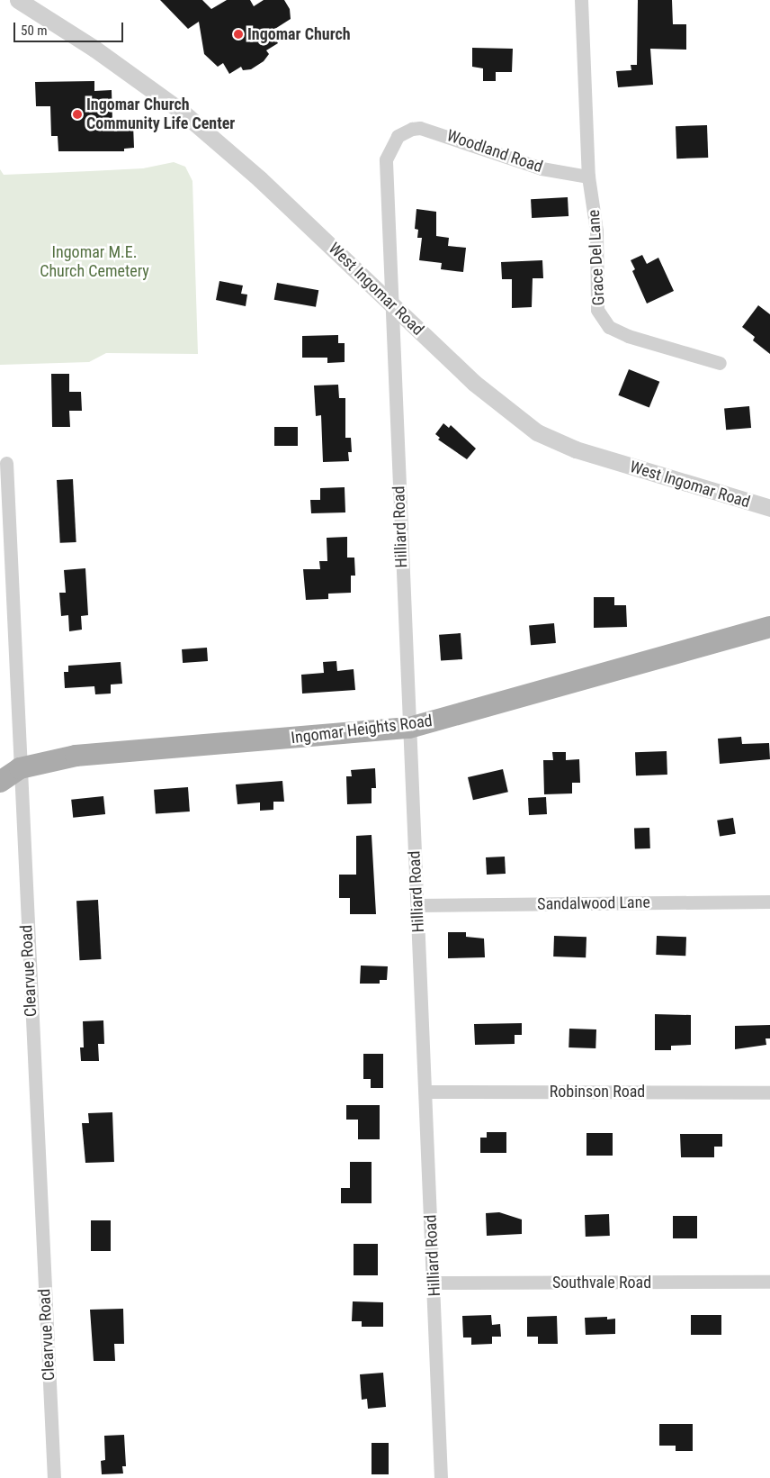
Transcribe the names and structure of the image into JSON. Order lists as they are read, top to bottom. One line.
{"streets":{"main road":["Ingomar Heights Road"],"street":["Woodland Road","Grace Del Lane","West Ingomar Road","Hilliard Road","Sandalwood Lane","Clearvue Road","Robinson Road","Southvale Road"]},"crossings":[["Woodland Road","Grace Del Lane"],["Woodland Road","West Ingomar Road"],["Woodland Road","Hilliard Road"],["West Ingomar Road","Hilliard Road"],["Hilliard Road","Ingomar Heights Road"],["Hilliard Road","Sandalwood Lane"],["Hilliard Road","Robinson Road"],["Hilliard Road","Southvale Road"],["Ingomar Heights Road","Clearvue Road"]],"parks":["Ingomar M.E. Church Cemetery"],"places":["Ingomar Church","Ingomar Church Community Life Center"],"scale_bar":"50 m"}
